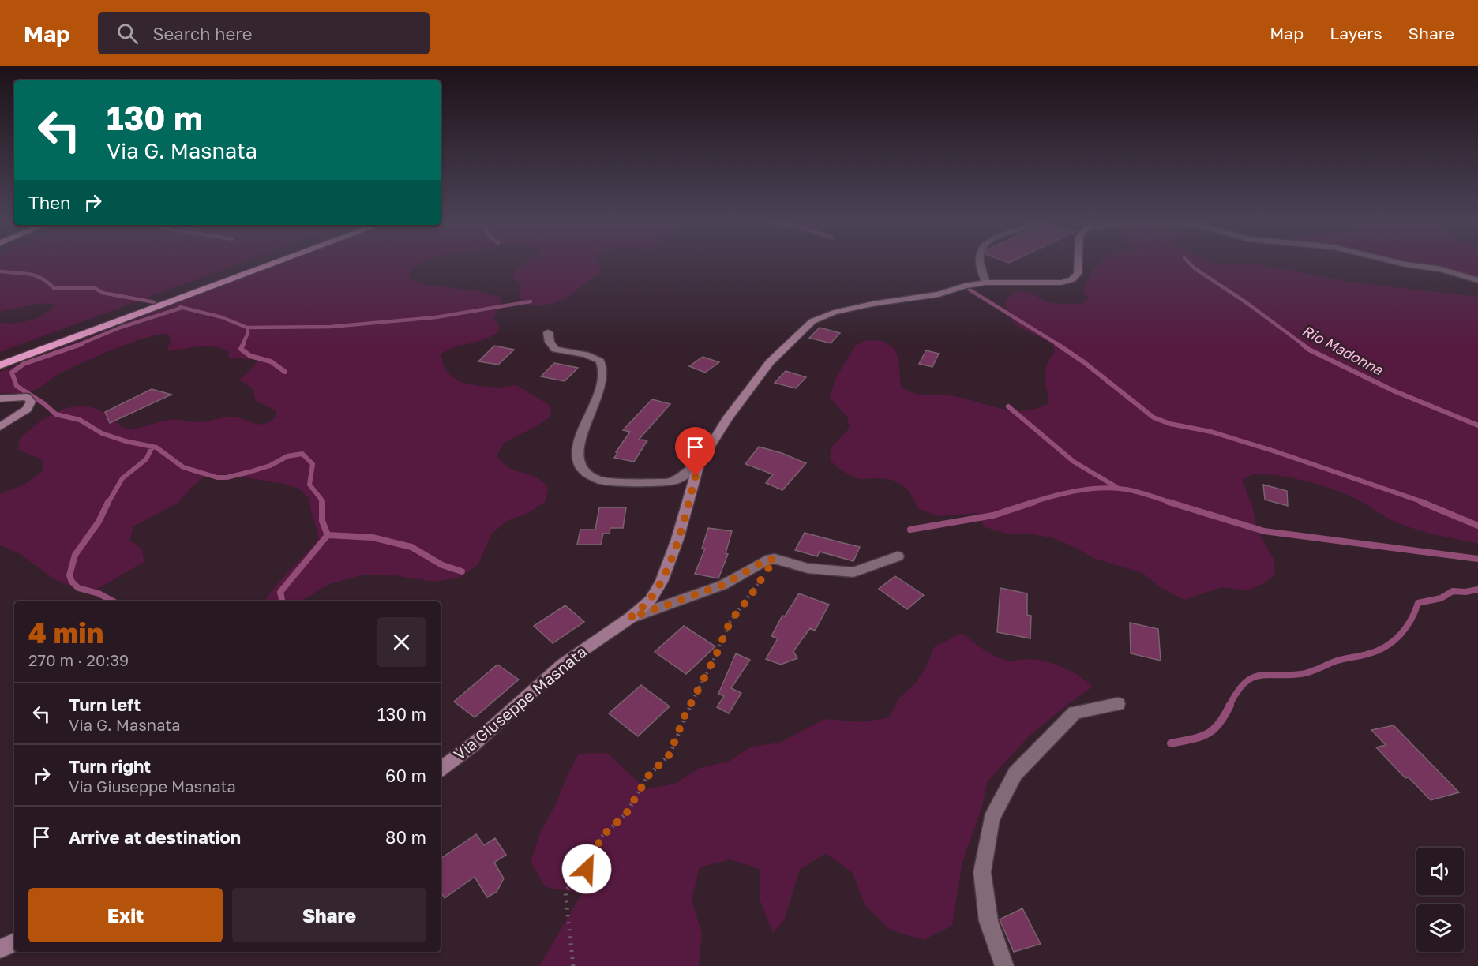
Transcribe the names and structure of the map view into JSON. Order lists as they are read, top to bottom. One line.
{"streets":{"street":["Via Giuseppe Masnata"]},"water":["Rio Madonna"],"page":{"header":"Map","search":"Search here","nav":["Map","Layers","Share"],"turn":["130 m","Via G. Masnata"],"then":"Then","heading":["4 min","270 m · 20:39"],"list":[{"name":"Turn left","note":"Via G. Masnata","value":"130 m"},{"name":"Turn right","note":"Via Giuseppe Masnata","value":"60 m"},{"name":"Arrive at destination","value":"80 m"}],"buttons":["Exit","Share"]}}
